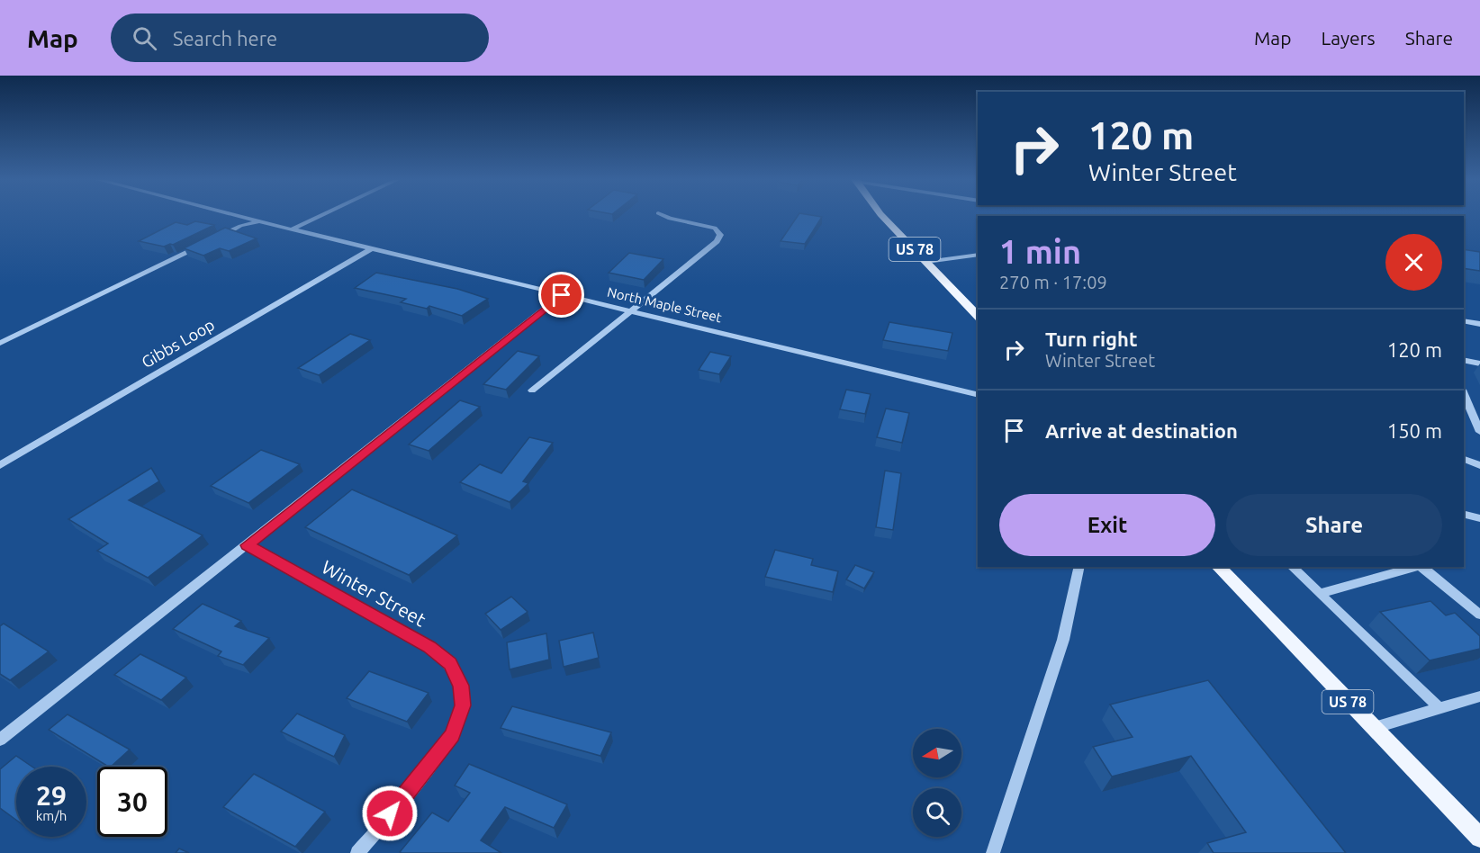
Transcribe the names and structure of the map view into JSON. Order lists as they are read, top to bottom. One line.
{"streets":{"main road":["US 78"],"street":["North Maple Street","Gibbs Loop","Winter Street"]},"crossings":[["North Maple Street","Gibbs Loop"]],"north":"left","page":{"header":"Map","search":"Search here","nav":["Map","Layers","Share"],"turn":["120 m","Winter Street"],"heading":["1 min","270 m · 17:09"],"list":[{"name":"Turn right","note":"Winter Street","value":"120 m"},{"name":"Arrive at destination","value":"150 m"}],"buttons":["Exit","Share"],"speed":"29 km/h","limit":"30"}}
